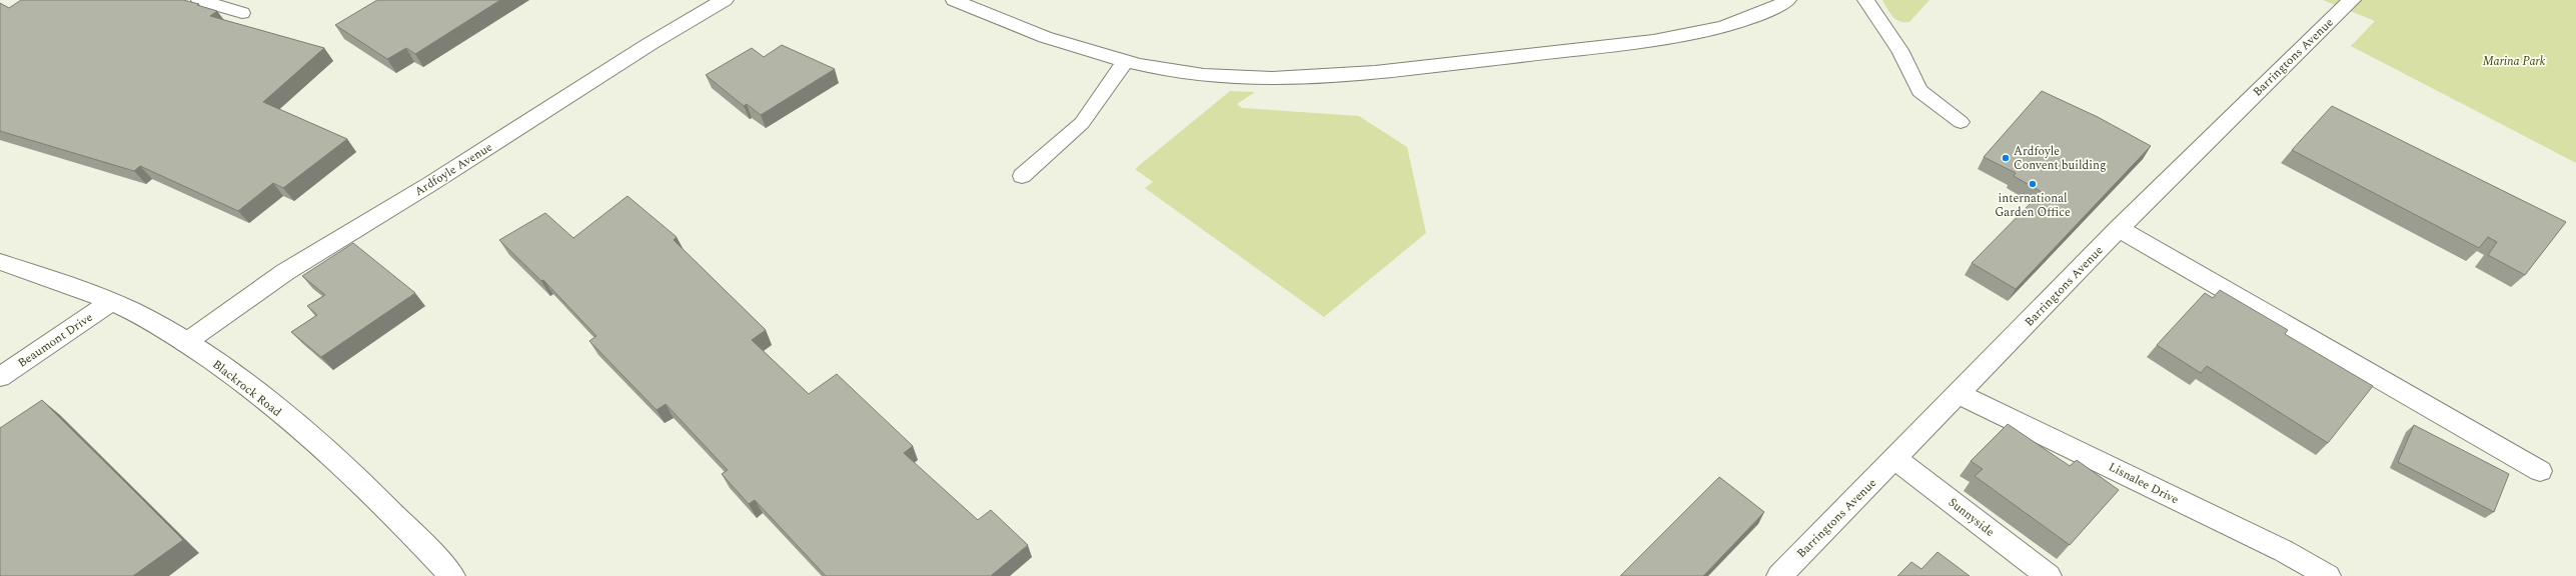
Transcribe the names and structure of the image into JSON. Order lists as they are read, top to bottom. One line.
{"streets":{"street":["Barringtons Avenue","Ardfoyle Avenue","Beaumont Drive","Blackrock Road","Lisnalee Drive","Sunnyside"]},"crossings":[["Barringtons Avenue","Lisnalee Drive"],["Barringtons Avenue","Sunnyside"],["Ardfoyle Avenue","Blackrock Road"],["Beaumont Drive","Blackrock Road"]],"parks":["Marina Park"],"places":["Ardfoyle Convent building","international Garden Office"]}
